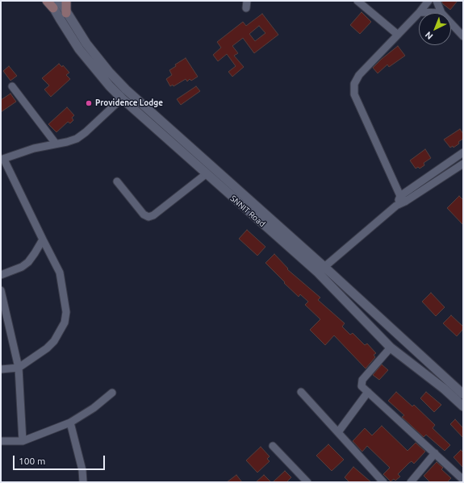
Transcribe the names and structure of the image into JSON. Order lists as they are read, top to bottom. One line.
{"streets":{"street":["SNNIT Road"]},"places":["Providence Lodge"],"scale_bar":"100 m","north":"bottom left"}
